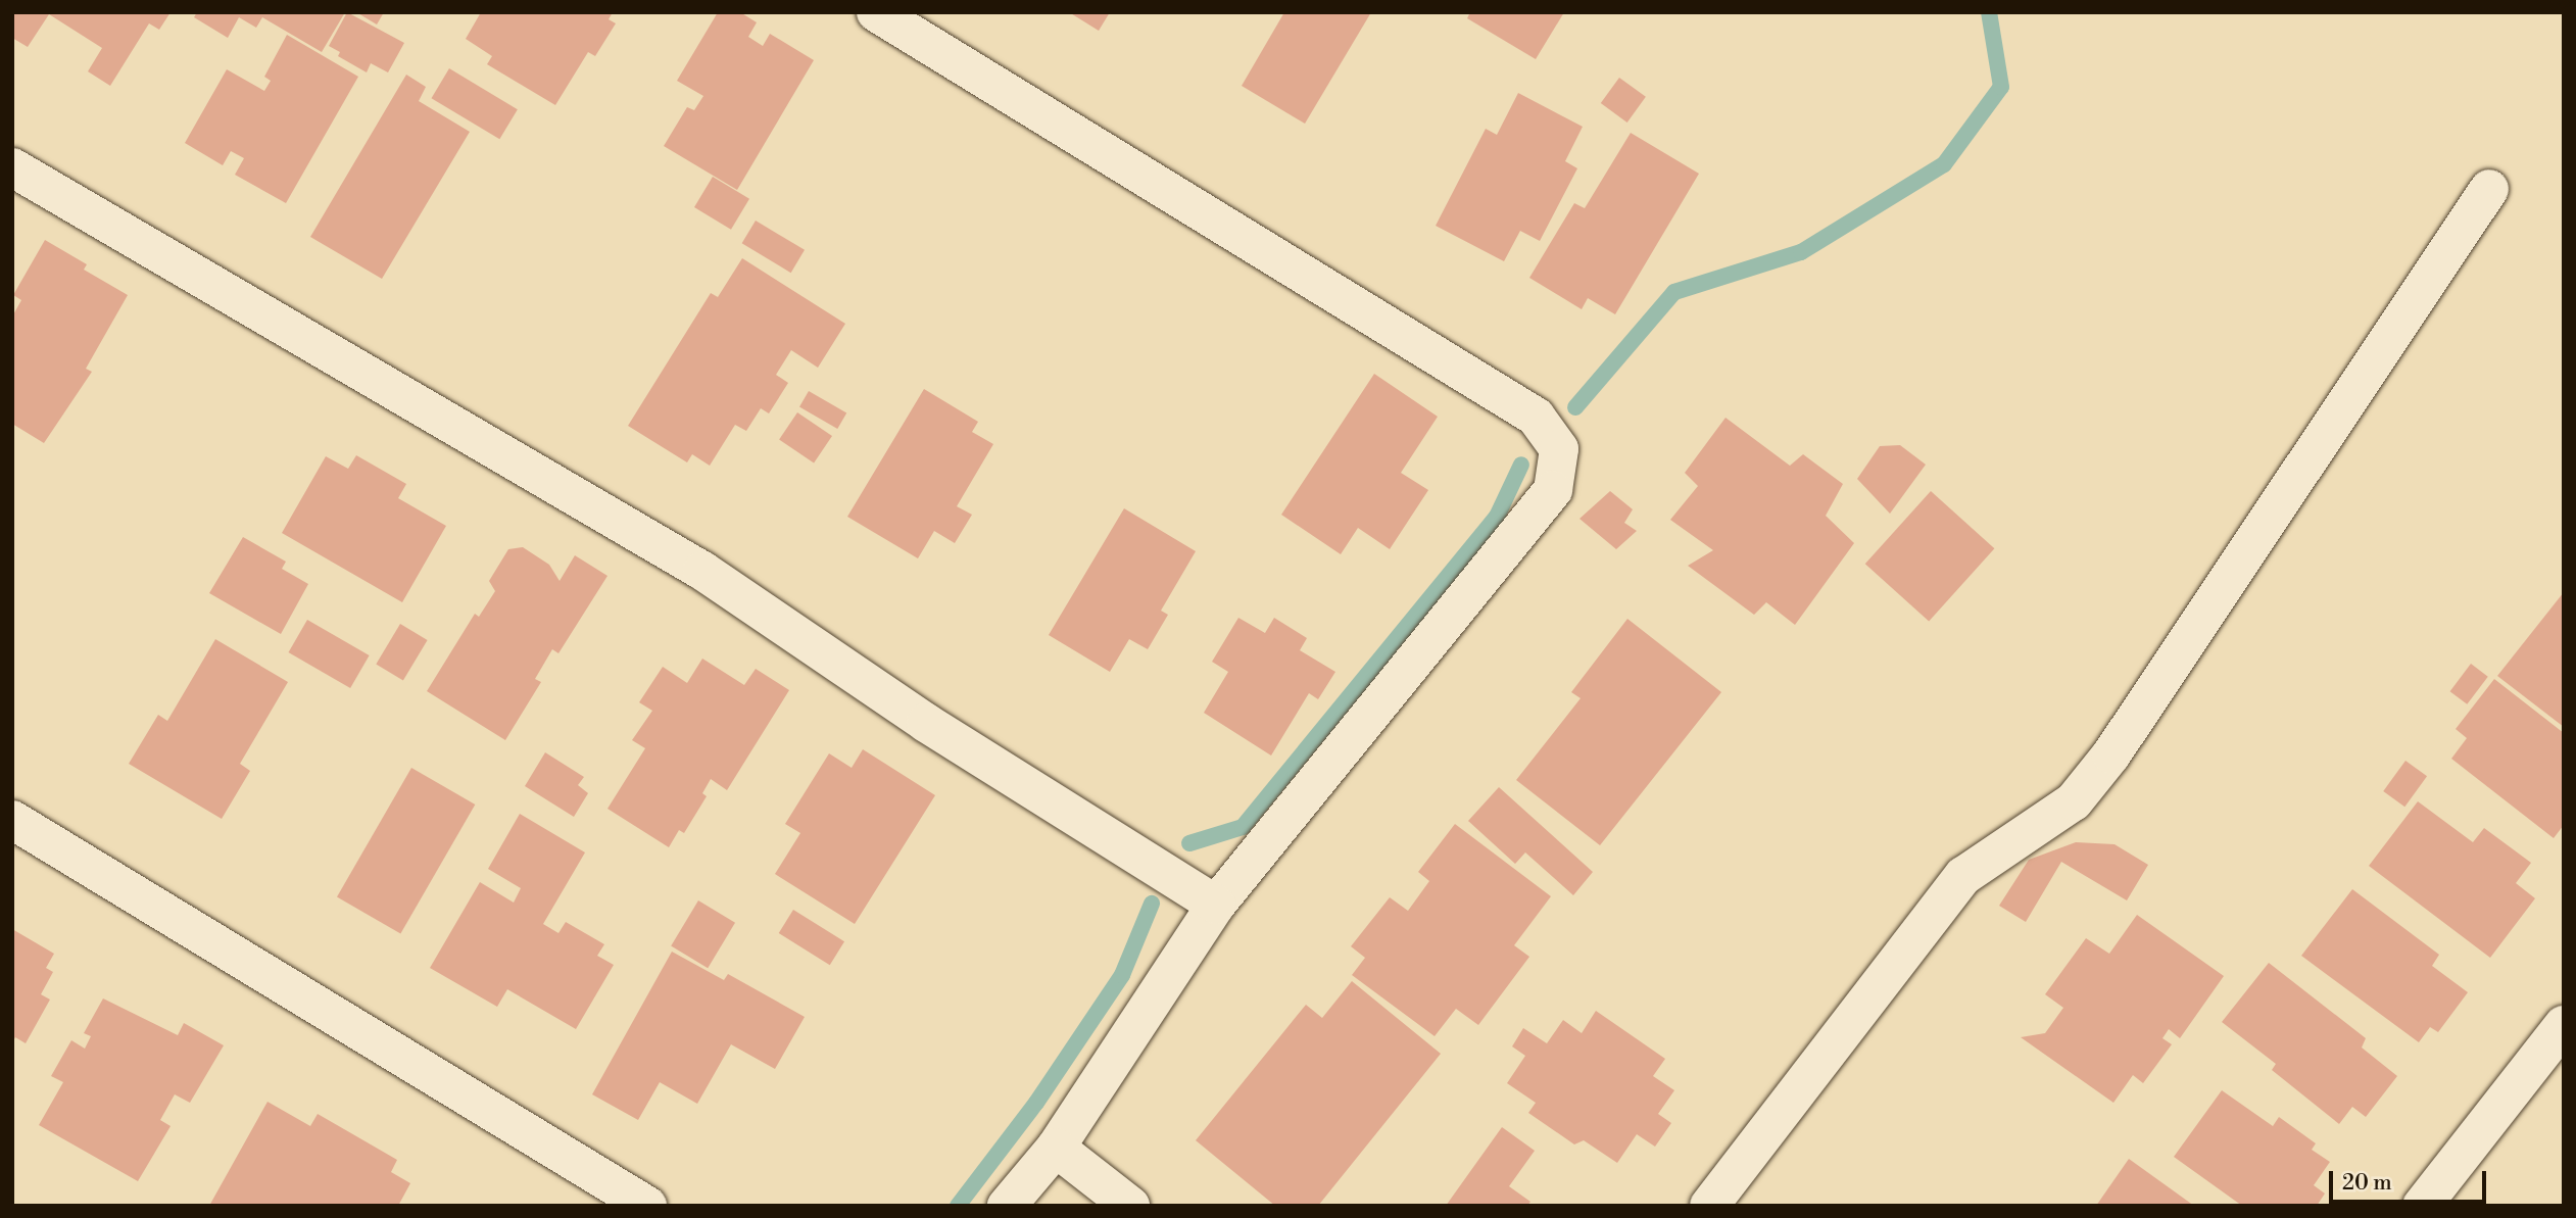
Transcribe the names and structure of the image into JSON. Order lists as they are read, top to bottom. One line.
{"scale_bar":"20 m"}
